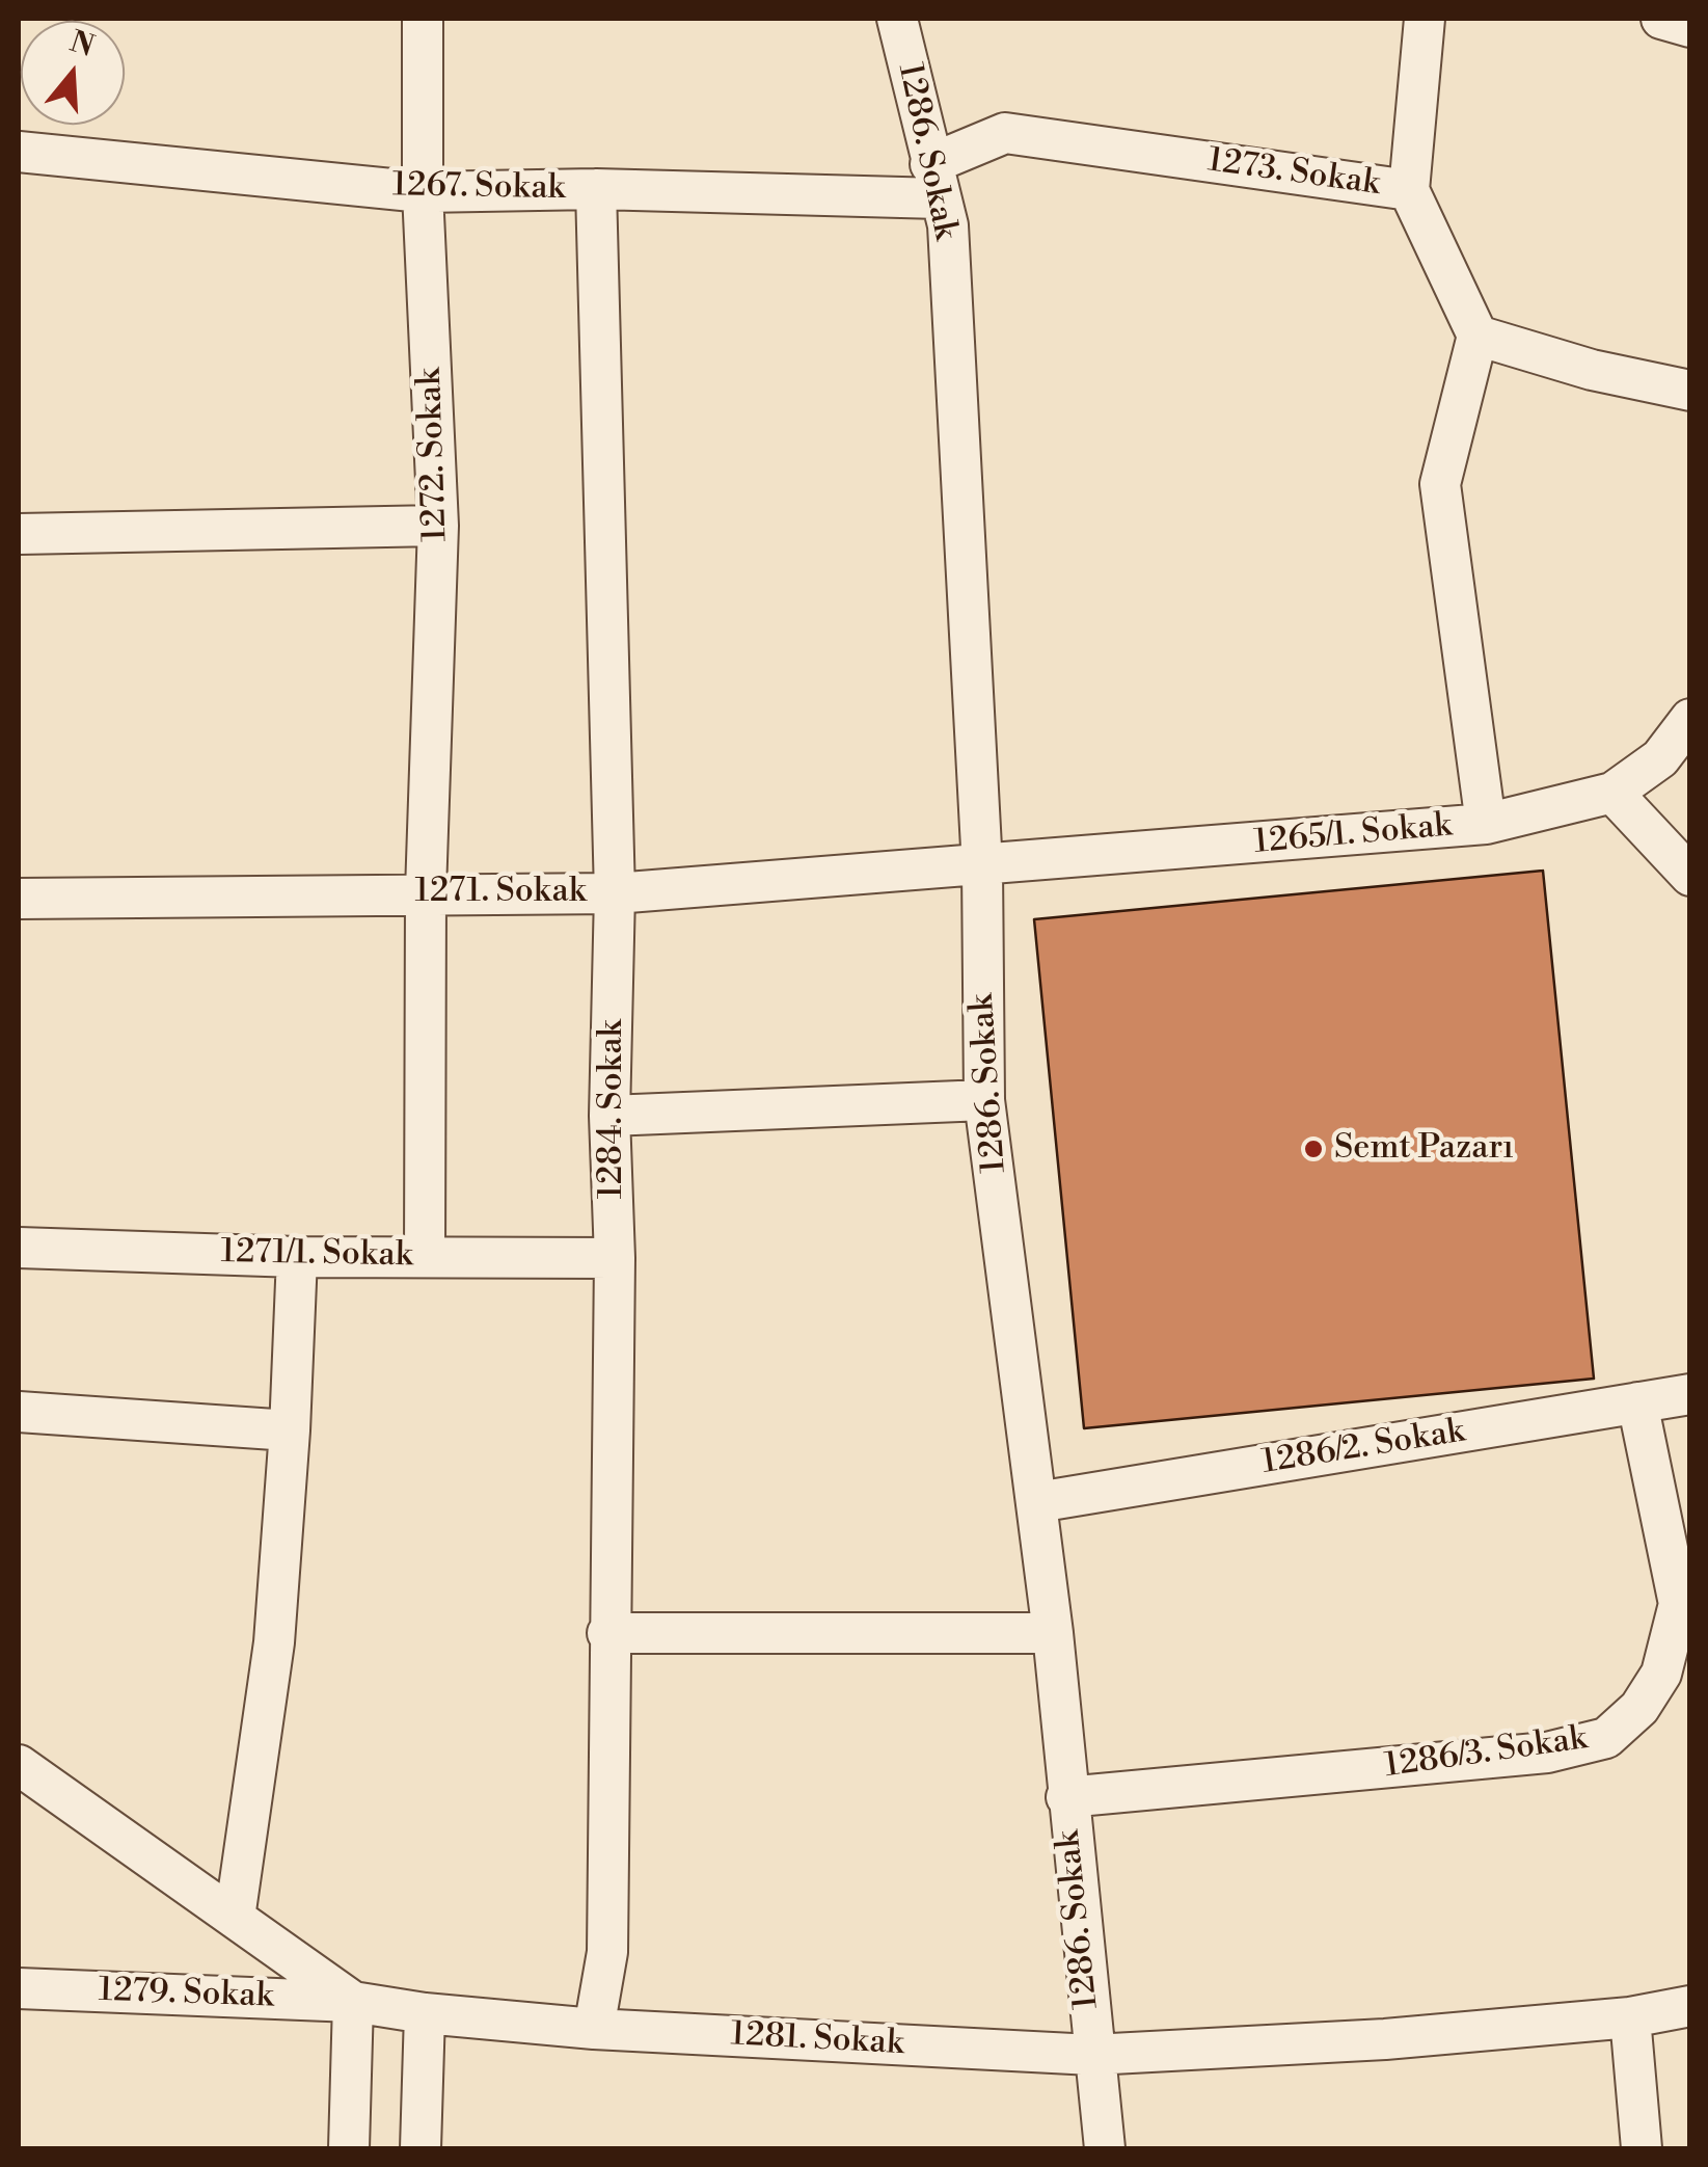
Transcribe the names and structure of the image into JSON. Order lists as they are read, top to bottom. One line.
{"streets":{"street":["1286. Sokak","1273. Sokak","1267. Sokak","1272. Sokak","1265/1. Sokak","1271. Sokak","1284. Sokak","1271/1. Sokak","1286/2. Sokak","1286/3. Sokak","1279. Sokak","1281. Sokak"]},"crossings":[["1286. Sokak","1273. Sokak"],["1286. Sokak","1267. Sokak"],["1286. Sokak","1265/1. Sokak"],["1286. Sokak","1271. Sokak"],["1286. Sokak","1286/2. Sokak"],["1286. Sokak","1286/3. Sokak"],["1286. Sokak","1281. Sokak"],["1273. Sokak","1267. Sokak"],["1267. Sokak","1272. Sokak"],["1267. Sokak","1284. Sokak"],["1272. Sokak","1271. Sokak"],["1272. Sokak","1271/1. Sokak"],["1265/1. Sokak","1271. Sokak"],["1271. Sokak","1284. Sokak"],["1284. Sokak","1271/1. Sokak"],["1284. Sokak","1281. Sokak"],["1286/2. Sokak","1286/3. Sokak"],["1279. Sokak","1281. Sokak"]],"places":["Semt Pazarı"],"north":"top"}
